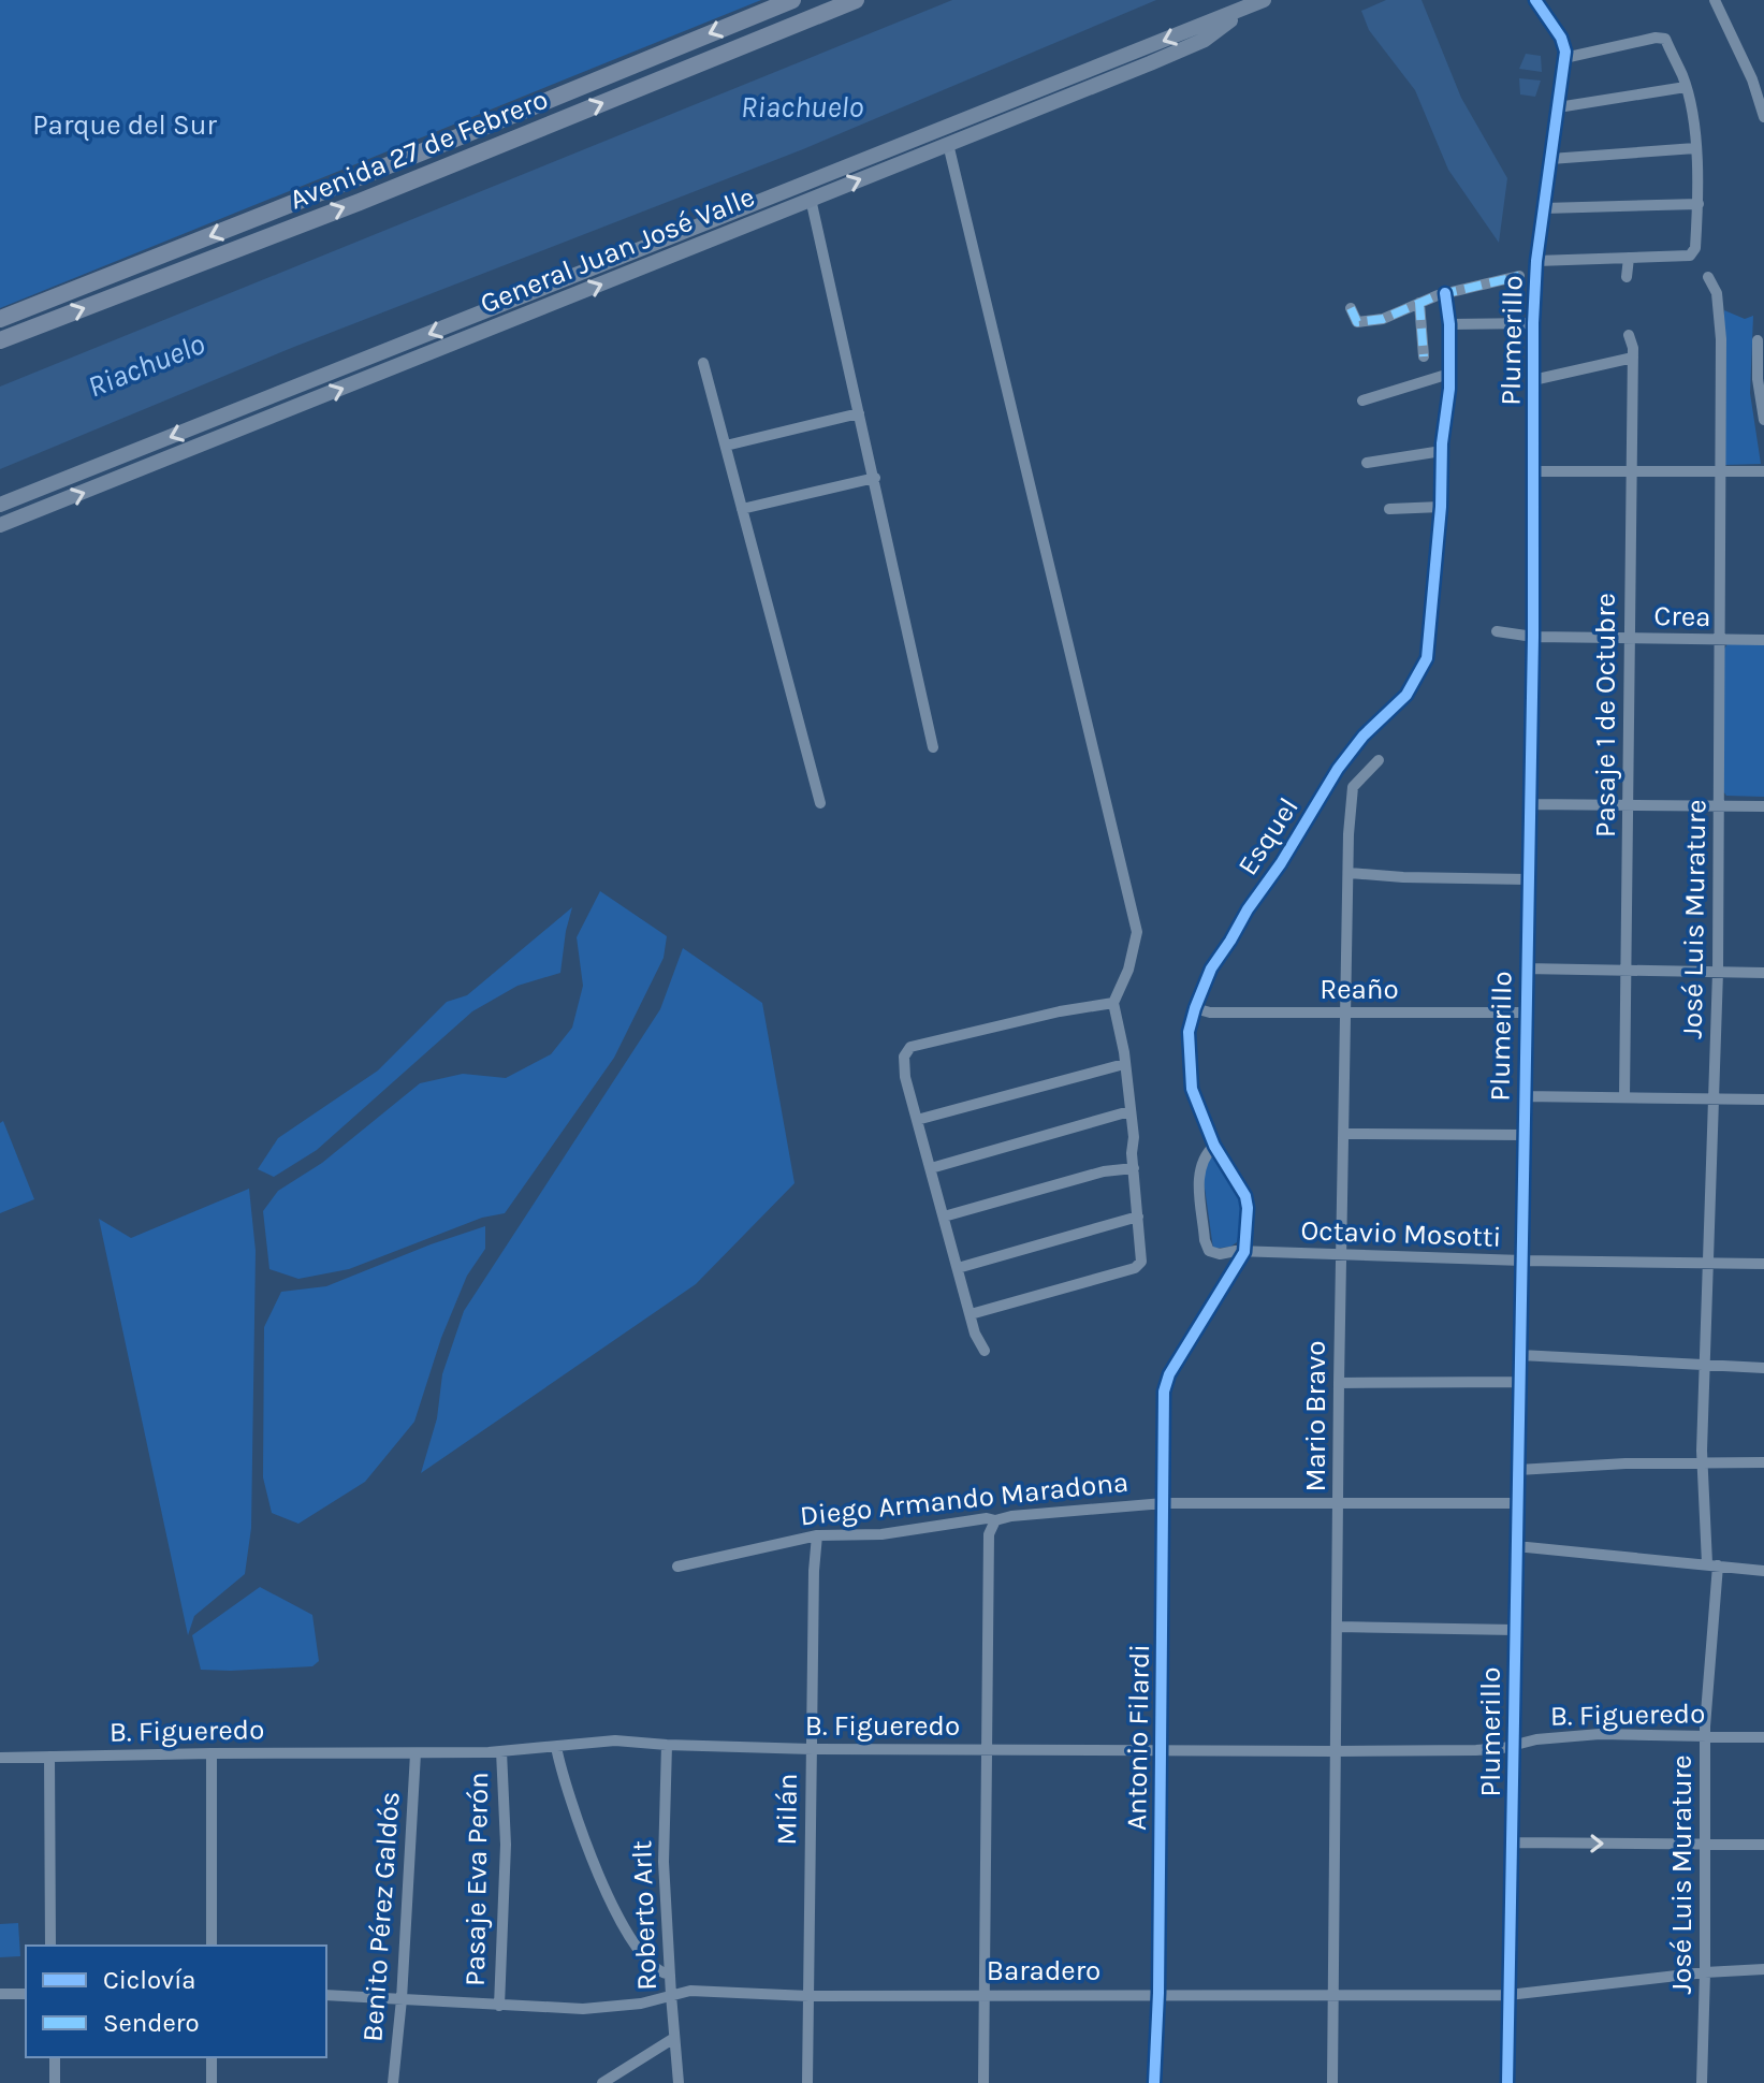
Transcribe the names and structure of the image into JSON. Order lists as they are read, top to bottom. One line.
{"streets":{"main road":["Avenida 27 de Febrero","General Juan José Valle"],"street":["Plumerillo","Crea","Pasaje 1 de Octubre","Esquel","José Luis Murature","Reaño","Octavio Mosotti","Mario Bravo","Diego Armando Maradona","B. Figueredo","Antonio Filardi","Milán","Pasaje Eva Perón","Roberto Arlt","Benito Pérez Galdós","Baradero"]},"crossings":[["Plumerillo","Crea"],["Plumerillo","Reaño"],["Plumerillo","Octavio Mosotti"],["Plumerillo","Diego Armando Maradona"],["Plumerillo","B. Figueredo"],["Plumerillo","Baradero"],["Crea","Pasaje 1 de Octubre"],["Crea","José Luis Murature"],["Esquel","Reaño"],["Esquel","Octavio Mosotti"],["Esquel","Antonio Filardi"],["José Luis Murature","Octavio Mosotti"],["José Luis Murature","B. Figueredo"],["José Luis Murature","Baradero"],["Reaño","Mario Bravo"],["Octavio Mosotti","Mario Bravo"],["Mario Bravo","Diego Armando Maradona"],["Mario Bravo","B. Figueredo"],["Mario Bravo","Baradero"],["Diego Armando Maradona","Antonio Filardi"],["Diego Armando Maradona","Milán"],["B. Figueredo","Antonio Filardi"],["B. Figueredo","Milán"],["B. Figueredo","Pasaje Eva Perón"],["B. Figueredo","Roberto Arlt"],["B. Figueredo","Benito Pérez Galdós"],["Antonio Filardi","Baradero"],["Milán","Baradero"],["Pasaje Eva Perón","Baradero"],["Roberto Arlt","Baradero"],["Benito Pérez Galdós","Baradero"]],"water":["Riachuelo"],"parks":["Parque del Sur"],"legend":["Ciclovía","Sendero"]}
